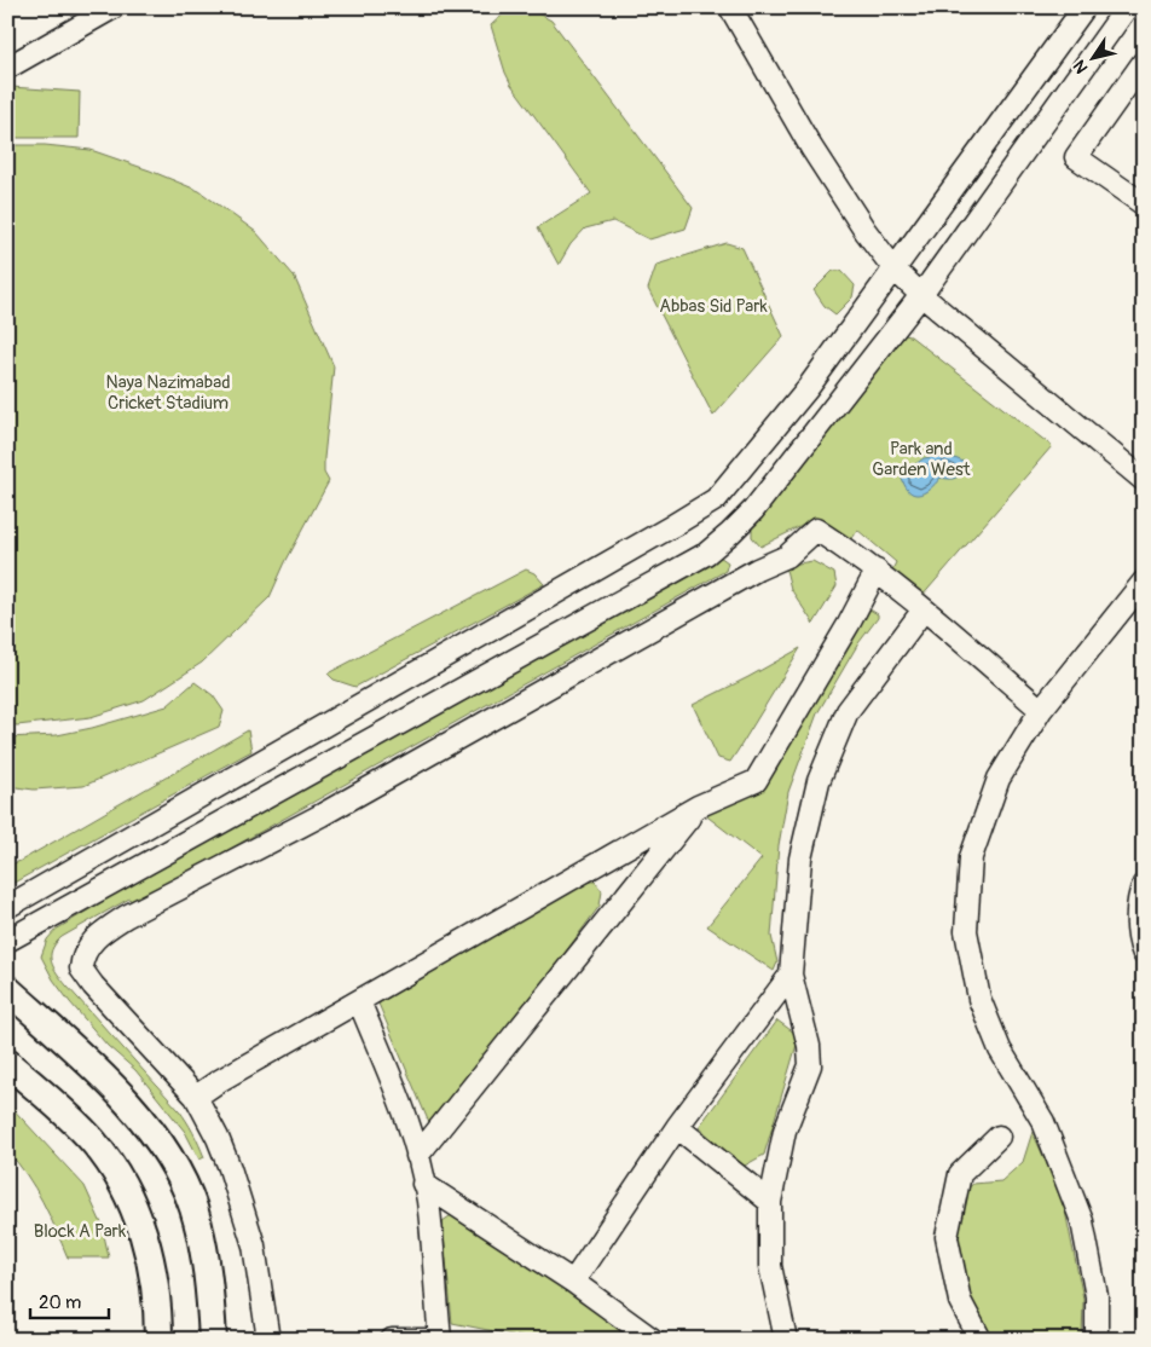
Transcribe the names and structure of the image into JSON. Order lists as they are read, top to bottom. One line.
{"parks":["Abbas Sid Park","Naya Nazimabad Cricket Stadium","Park and Garden West","Block A Park"],"scale_bar":"20 m","north":"bottom left"}
